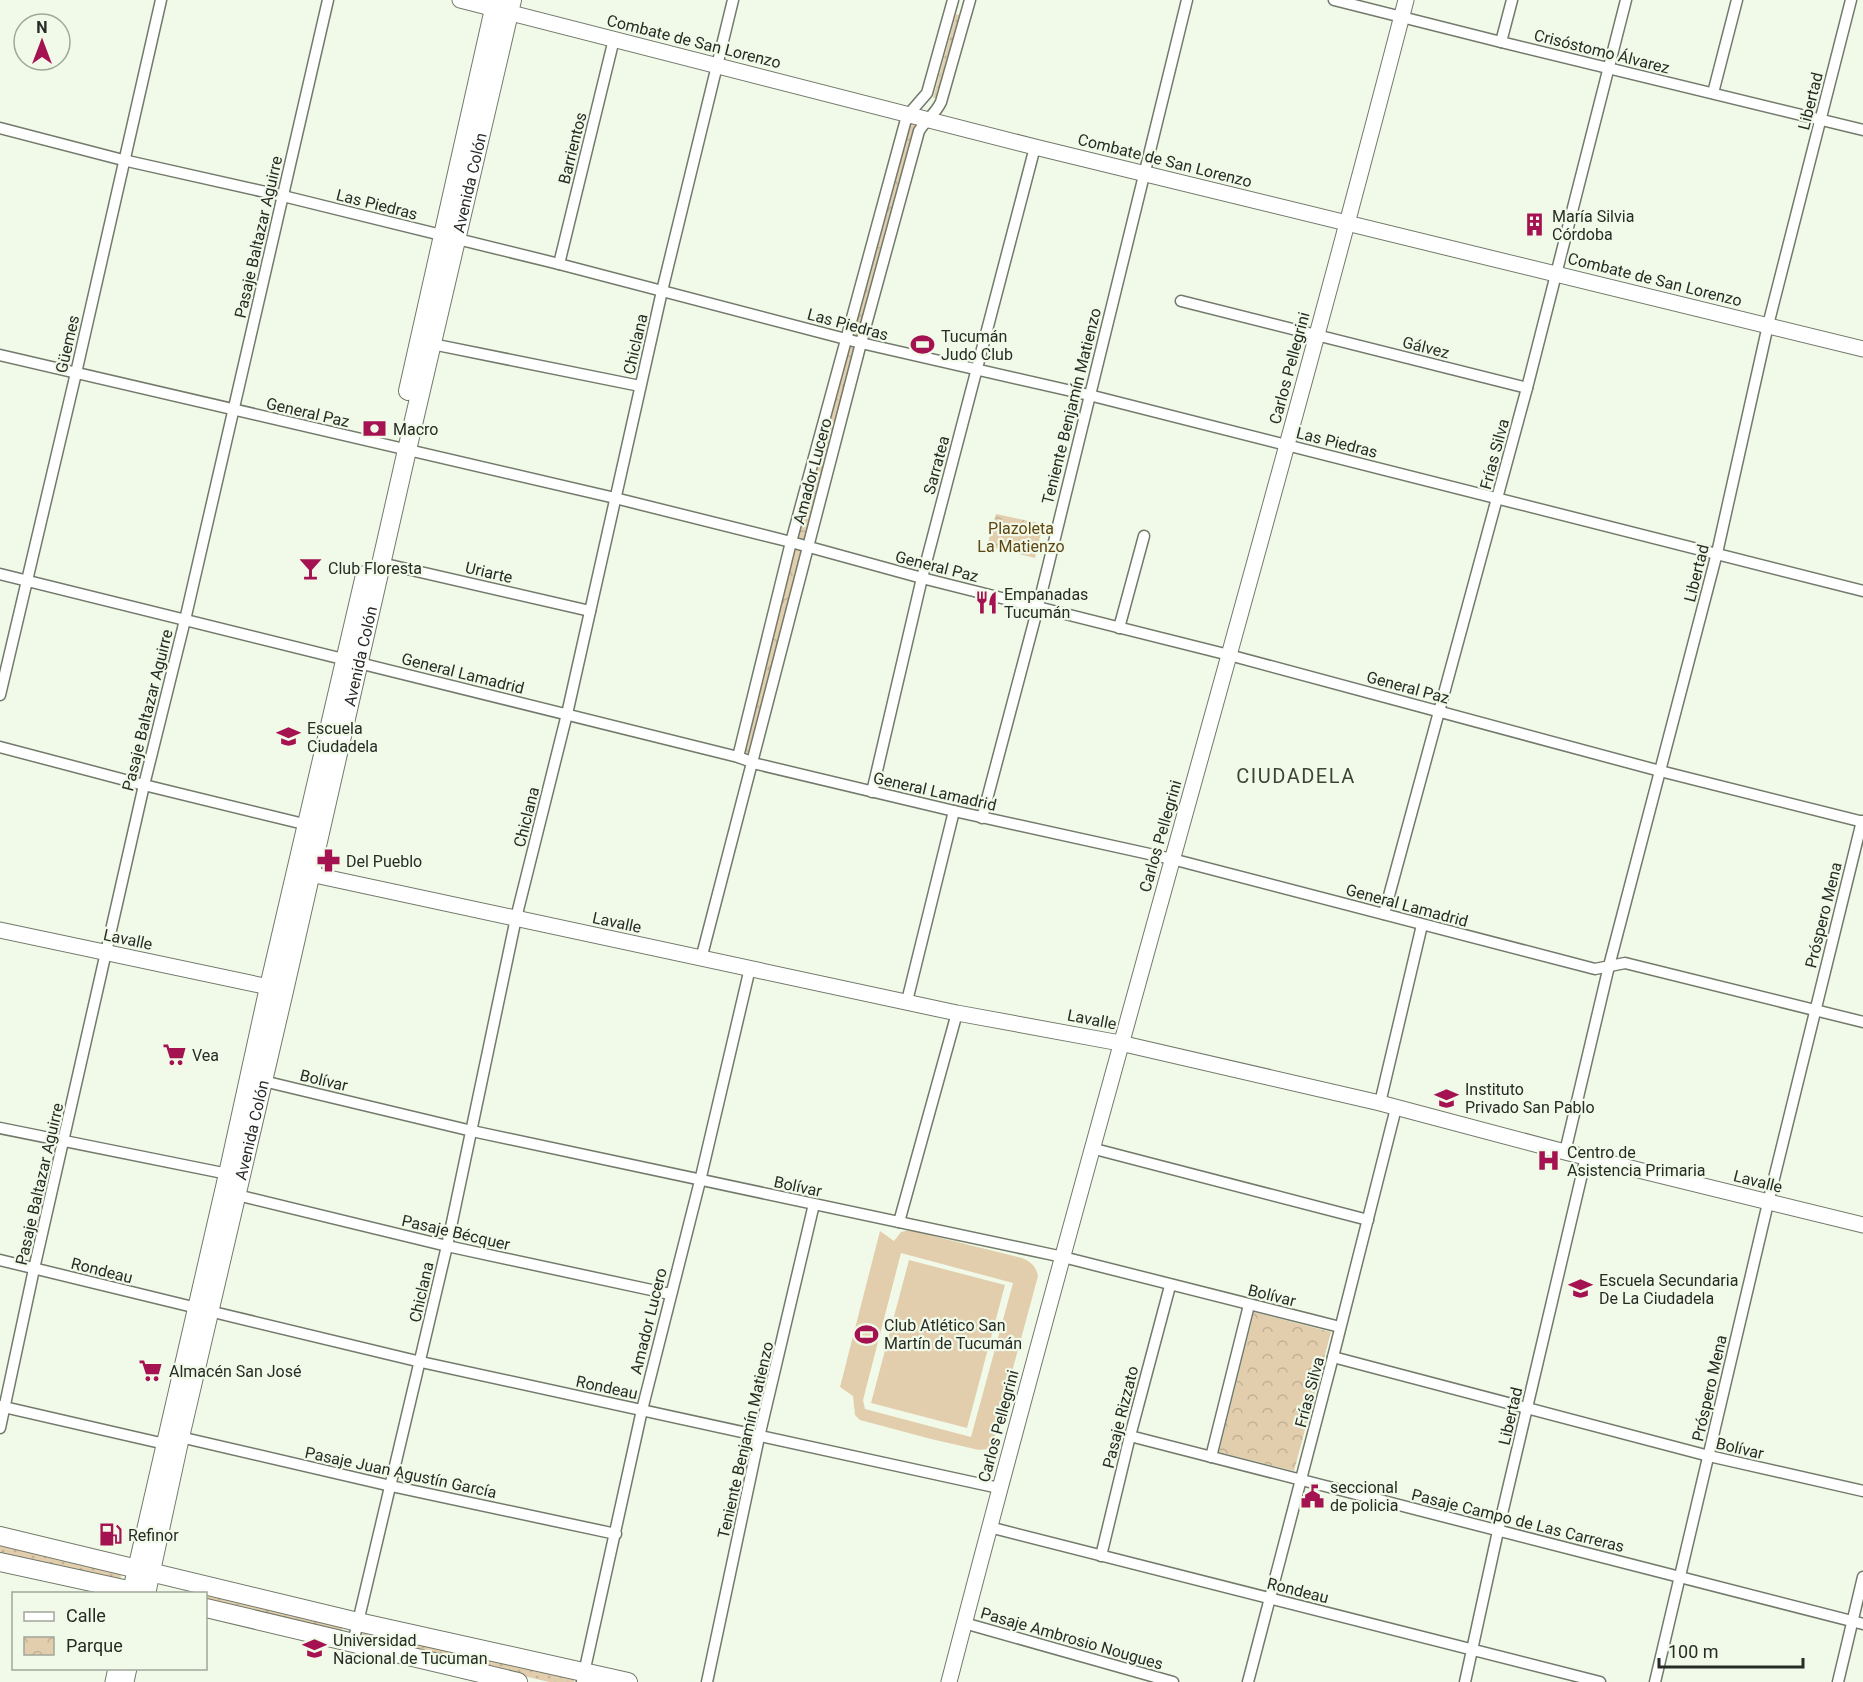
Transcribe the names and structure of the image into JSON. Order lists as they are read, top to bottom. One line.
{"streets":{"main road":["Avenida Colón"],"street":["Combate de San Lorenzo","Crisóstomo Álvarez","Libertad","Barrientos","Las Piedras","Pasaje Baltazar Aguirre","Güemes","Chiclana","Gálvez","Carlos Pellegrini","Teniente Benjamín Matienzo","General Paz","Frías Silva","Sarratea","Amador Lucero","Uriarte","General Lamadrid","Próspero Mena","Lavalle","Bolívar","Pasaje Bécquer","Rondeau","Pasaje Rizzato","Pasaje Juan Agustín García","Pasaje Campo de Las Carreras","Pasaje Ambrosio Nougues"]},"crossings":[["Combate de San Lorenzo","Libertad"],["Combate de San Lorenzo","Barrientos"],["Combate de San Lorenzo","Avenida Colón"],["Combate de San Lorenzo","Chiclana"],["Combate de San Lorenzo","Carlos Pellegrini"],["Combate de San Lorenzo","Teniente Benjamín Matienzo"],["Combate de San Lorenzo","Frías Silva"],["Combate de San Lorenzo","Sarratea"],["Combate de San Lorenzo","Amador Lucero"],["Crisóstomo Álvarez","Libertad"],["Crisóstomo Álvarez","Carlos Pellegrini"],["Crisóstomo Álvarez","Frías Silva"],["Libertad","Las Piedras"],["Libertad","General Paz"],["Libertad","General Lamadrid"],["Libertad","Lavalle"],["Libertad","Bolívar"],["Libertad","Rondeau"],["Libertad","Pasaje Campo de Las Carreras"],["Barrientos","Las Piedras"],["Avenida Colón","Las Piedras"],["Avenida Colón","General Paz"],["Avenida Colón","Uriarte"],["Avenida Colón","General Lamadrid"],["Avenida Colón","Lavalle"],["Avenida Colón","Bolívar"],["Avenida Colón","Pasaje Bécquer"],["Avenida Colón","Rondeau"],["Avenida Colón","Pasaje Juan Agustín García"],["Las Piedras","Pasaje Baltazar Aguirre"],["Las Piedras","Güemes"],["Las Piedras","Chiclana"],["Las Piedras","Carlos Pellegrini"],["Las Piedras","Teniente Benjamín Matienzo"],["Las Piedras","Frías Silva"],["Las Piedras","Sarratea"],["Las Piedras","Amador Lucero"],["Pasaje Baltazar Aguirre","General Paz"],["Pasaje Baltazar Aguirre","General Lamadrid"],["Pasaje Baltazar Aguirre","Lavalle"],["Pasaje Baltazar Aguirre","Rondeau"],["Pasaje Baltazar Aguirre","Pasaje Juan Agustín García"],["Güemes","General Paz"],["Güemes","General Lamadrid"],["Chiclana","General Paz"],["Chiclana","Uriarte"],["Chiclana","General Lamadrid"],["Chiclana","Lavalle"],["Chiclana","Bolívar"],["Chiclana","Pasaje Bécquer"],["Chiclana","Rondeau"],["Chiclana","Pasaje Juan Agustín García"],["Gálvez","Carlos Pellegrini"],["Gálvez","Frías Silva"],["Carlos Pellegrini","General Paz"],["Carlos Pellegrini","General Lamadrid"],["Carlos Pellegrini","Lavalle"],["Carlos Pellegrini","Bolívar"],["Carlos Pellegrini","Rondeau"],["Carlos Pellegrini","Pasaje Ambrosio Nougues"],["Teniente Benjamín Matienzo","General Paz"],["Teniente Benjamín Matienzo","General Lamadrid"],["Teniente Benjamín Matienzo","Bolívar"],["Teniente Benjamín Matienzo","Rondeau"],["General Paz","Frías Silva"],["General Paz","Sarratea"],["General Paz","Amador Lucero"],["General Paz","Próspero Mena"],["Frías Silva","General Lamadrid"],["Frías Silva","Lavalle"],["Frías Silva","Bolívar"],["Frías Silva","Rondeau"],["Frías Silva","Pasaje Campo de Las Carreras"],["Sarratea","General Lamadrid"],["Amador Lucero","General Lamadrid"],["Amador Lucero","Lavalle"],["Amador Lucero","Bolívar"],["Amador Lucero","Pasaje Bécquer"],["Amador Lucero","Rondeau"],["Amador Lucero","Pasaje Juan Agustín García"],["General Lamadrid","Próspero Mena"],["Próspero Mena","Lavalle"],["Próspero Mena","Bolívar"],["Próspero Mena","Pasaje Campo de Las Carreras"],["Bolívar","Pasaje Rizzato"],["Rondeau","Pasaje Rizzato"],["Pasaje Rizzato","Pasaje Campo de Las Carreras"]],"districts":["CIUDADELA"],"parks":["Plazoleta La Matienzo"],"places":{"building":["María Silvia Córdoba"],"sports":["Tucumán Judo Club","Club Atlético San Martín de Tucumán"],"bank":["Macro"],"bar":["Club Floresta"],"restaurant":["Empanadas Tucumán"],"school or university":["Escuela Ciudadela","Instituto Privado San Pablo","Escuela Secundaria De La Ciudadela","Universidad Nacional de Tucuman"],"pharmacy":["Del Pueblo"],"supermarket":["Vea","Almacén San José"],"hospital":["Centro de Asistencia Primaria"],"public building":["seccional de policia"],"fuel station":["Refinor"]},"legend":["Calle","Parque"],"scale_bar":"100 m","north":"top"}
